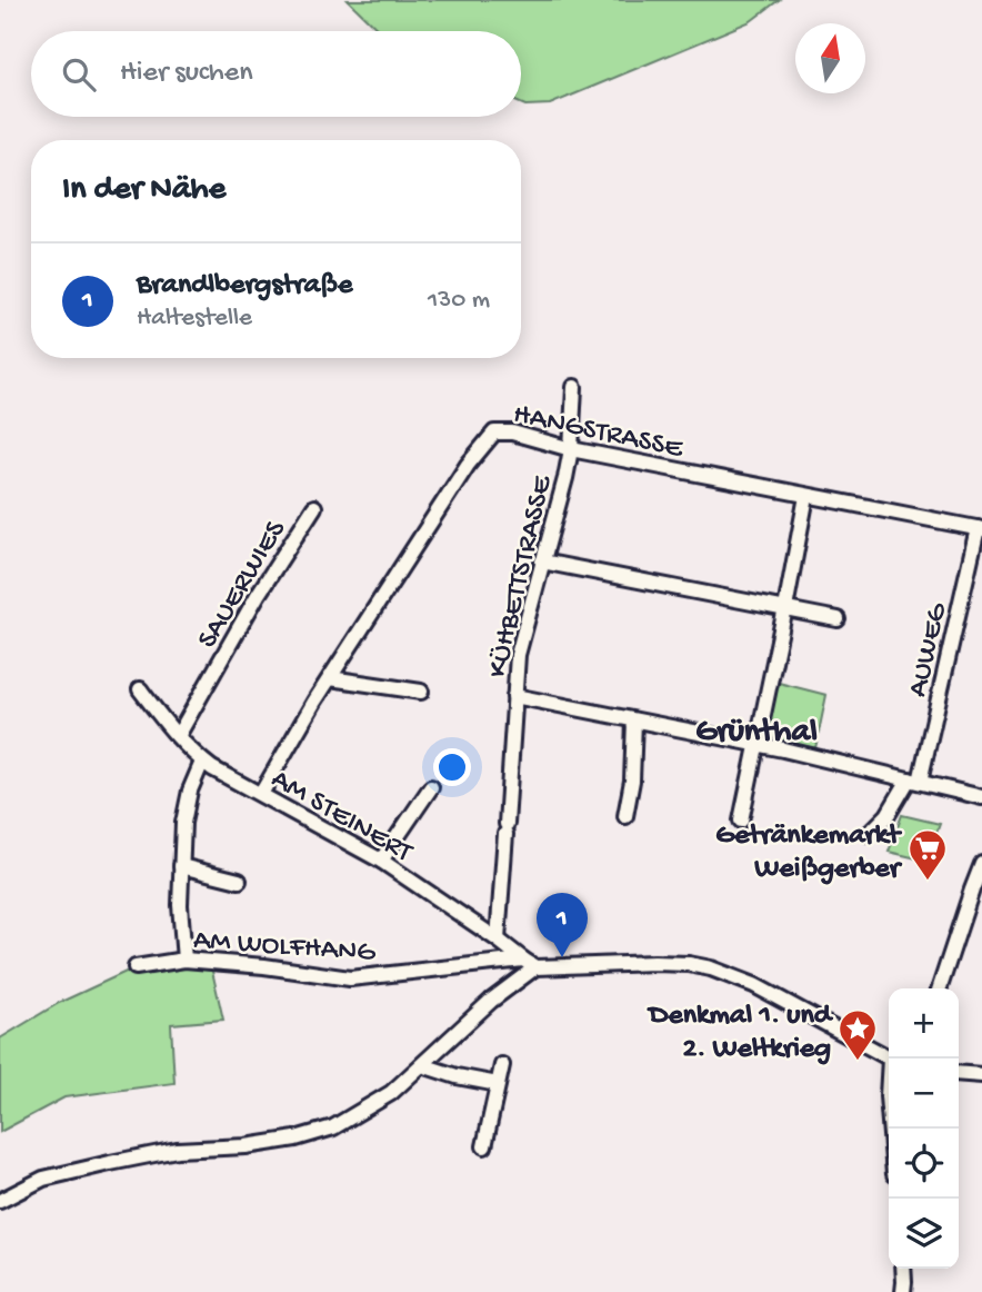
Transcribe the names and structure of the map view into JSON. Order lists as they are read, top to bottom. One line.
{"streets":{"street":["HANGSTRASSE","KÜHBETTSTRASSE","SAUERWIES","AUWEG","AM STEINERT","AM WOLFHANG"]},"crossings":[["HANGSTRASSE","KÜHBETTSTRASSE"],["HANGSTRASSE","AUWEG"],["HANGSTRASSE","AM STEINERT"],["KÜHBETTSTRASSE","AM STEINERT"],["SAUERWIES","AM STEINERT"],["AM STEINERT","AM WOLFHANG"]],"districts":["Grünthal"],"places":{"supermarket":["Getränkemarkt Weißgerber"],"place":["Denkmal 1. und 2. Weltkrieg"]},"north":"top","page":{"search":"Hier suchen","heading":"In der Nähe","list":[{"mark":"1","name":"Brandlbergstraße","note":"Haltestelle","value":"130 m"}],"pins":"1","map_buttons":["+","−"]}}
